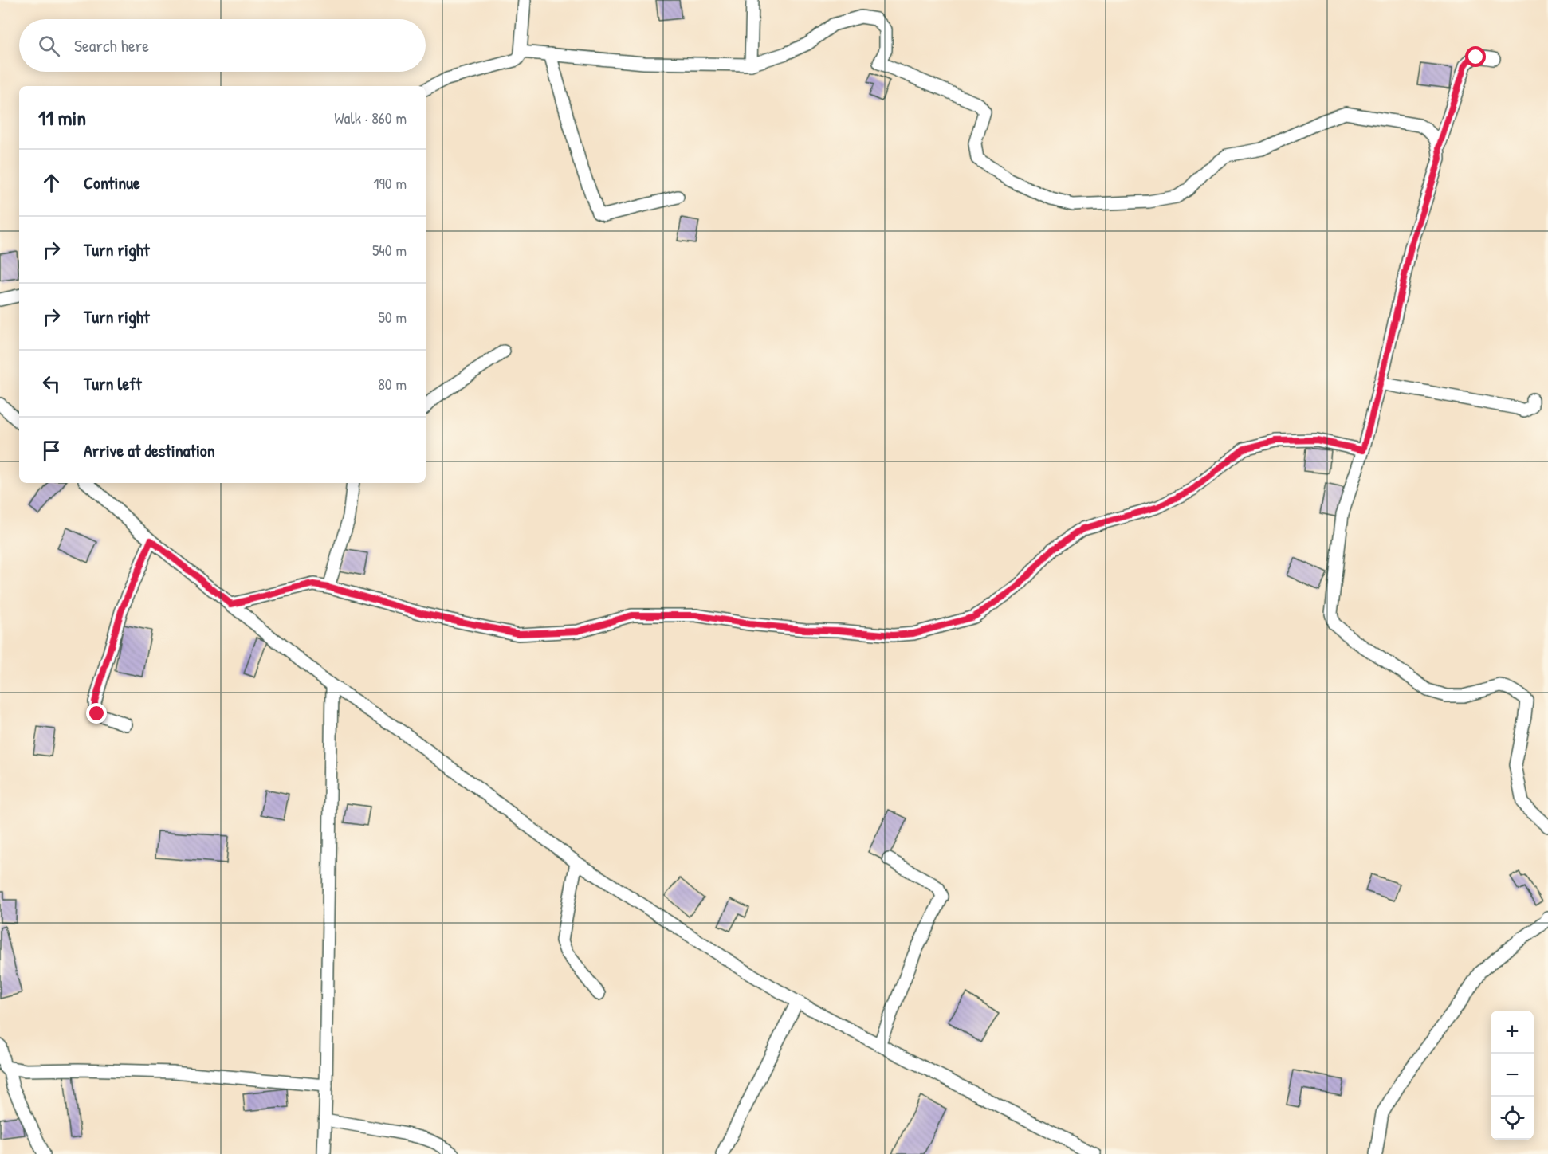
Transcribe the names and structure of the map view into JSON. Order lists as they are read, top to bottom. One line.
{"page":{"search":"Search here","heading":["11 min","Walk · 860 m"],"list":[["Continue","190 m"],["Turn right","540 m"],["Turn right","50 m"],["Turn left","80 m"],"Arrive at destination"],"map_buttons":["+","−"]}}
